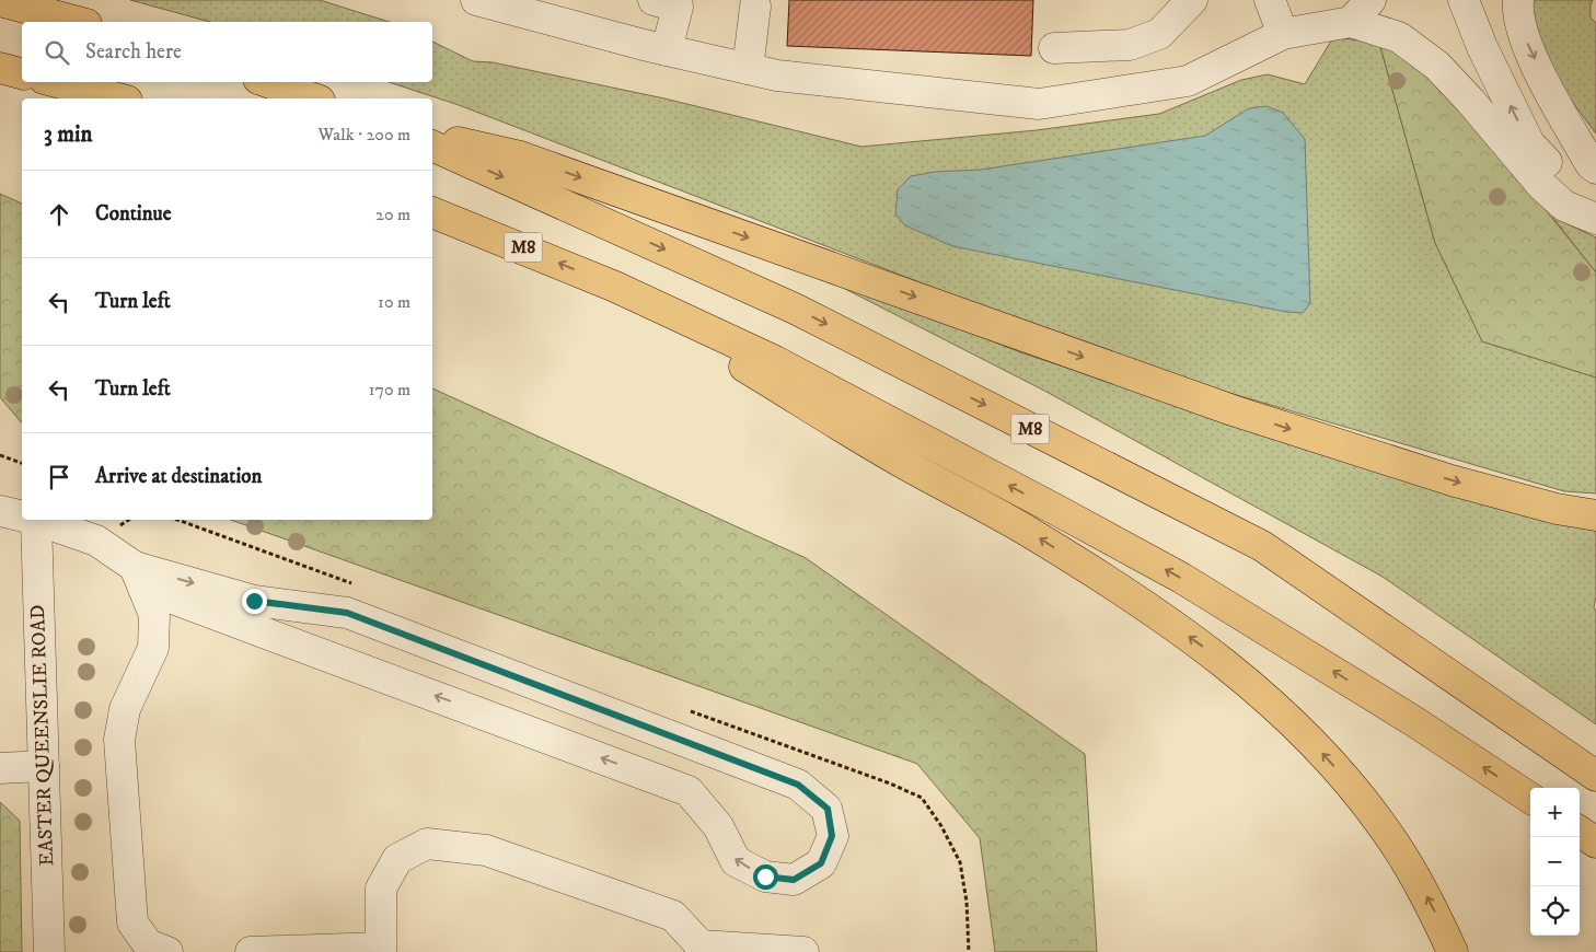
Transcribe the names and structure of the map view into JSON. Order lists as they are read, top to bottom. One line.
{"streets":{"highway":["M8"],"street":["EASTER QUEENSLIE ROAD"]},"page":{"search":"Search here","heading":["3 min","Walk · 200 m"],"list":[["Continue","20 m"],["Turn left","10 m"],["Turn left","170 m"],"Arrive at destination"],"map_buttons":["+","−"]}}
